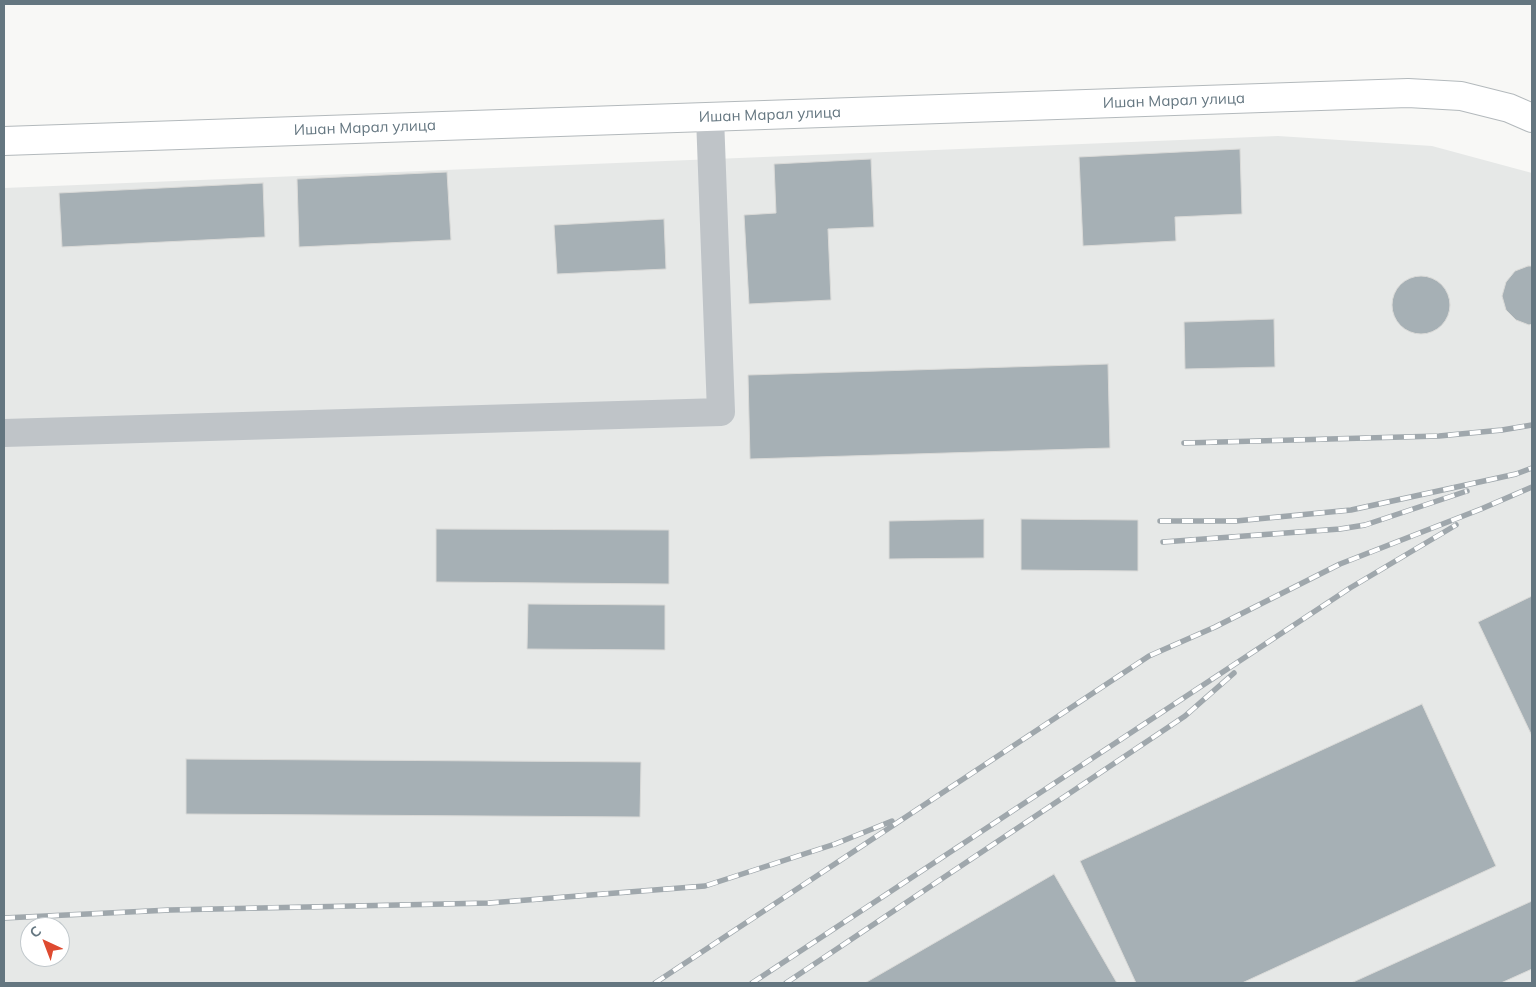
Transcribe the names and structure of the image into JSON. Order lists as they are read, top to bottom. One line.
{"streets":{"main road":["Ишан Марал улица"]},"north":"top left"}
